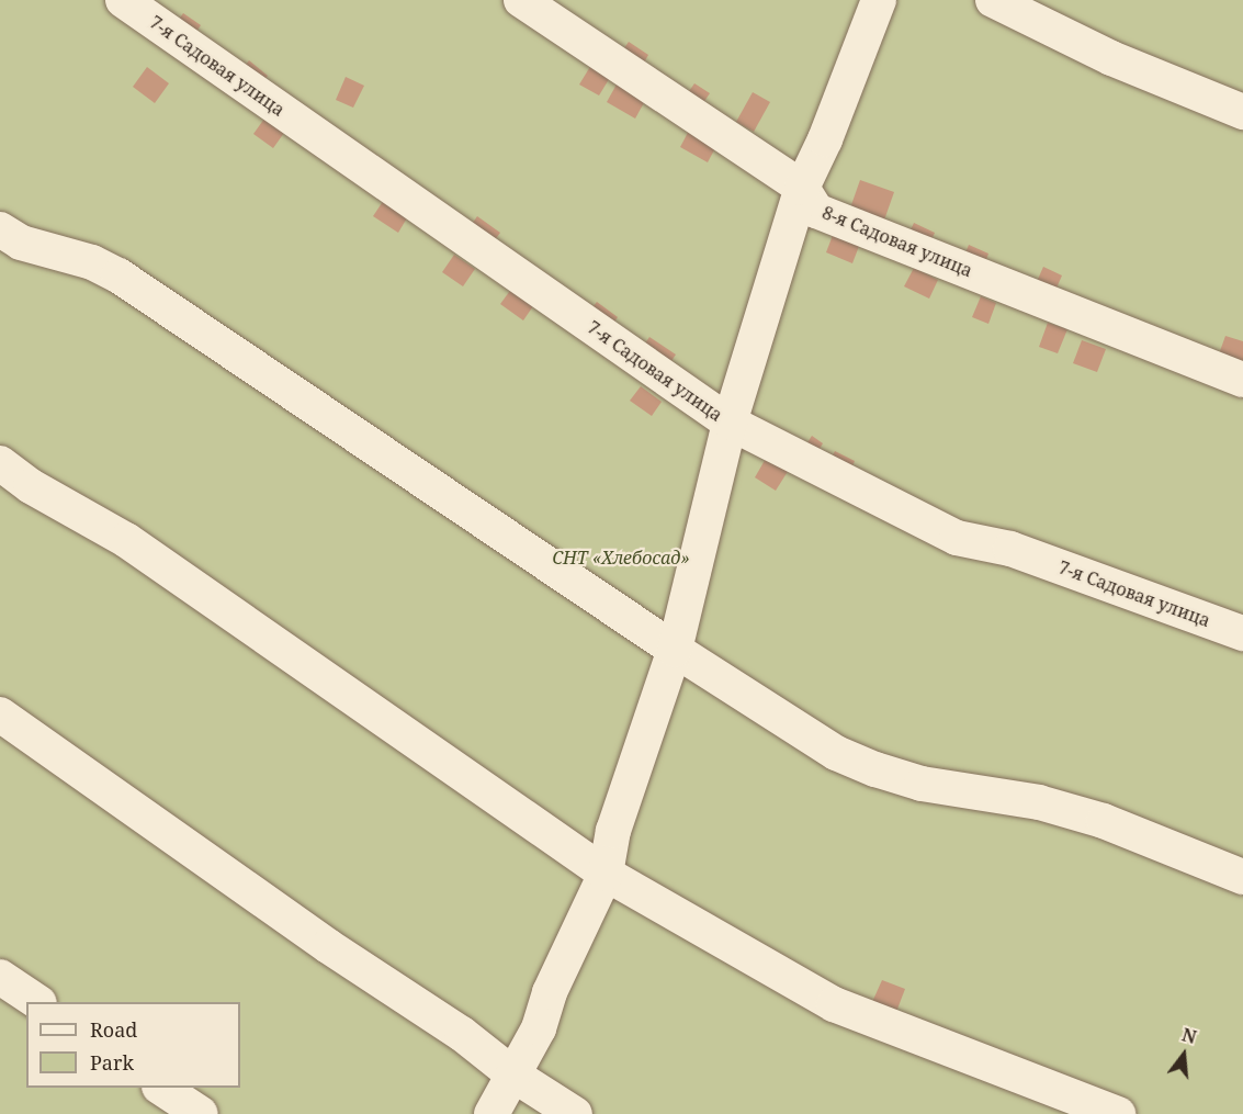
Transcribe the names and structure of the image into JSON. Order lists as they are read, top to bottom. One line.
{"streets":{"lane":["7-я Садовая улица","8-я Садовая улица"]},"parks":["СНТ «Хлебосад»"],"legend":["Road","Park"],"north":"top"}
